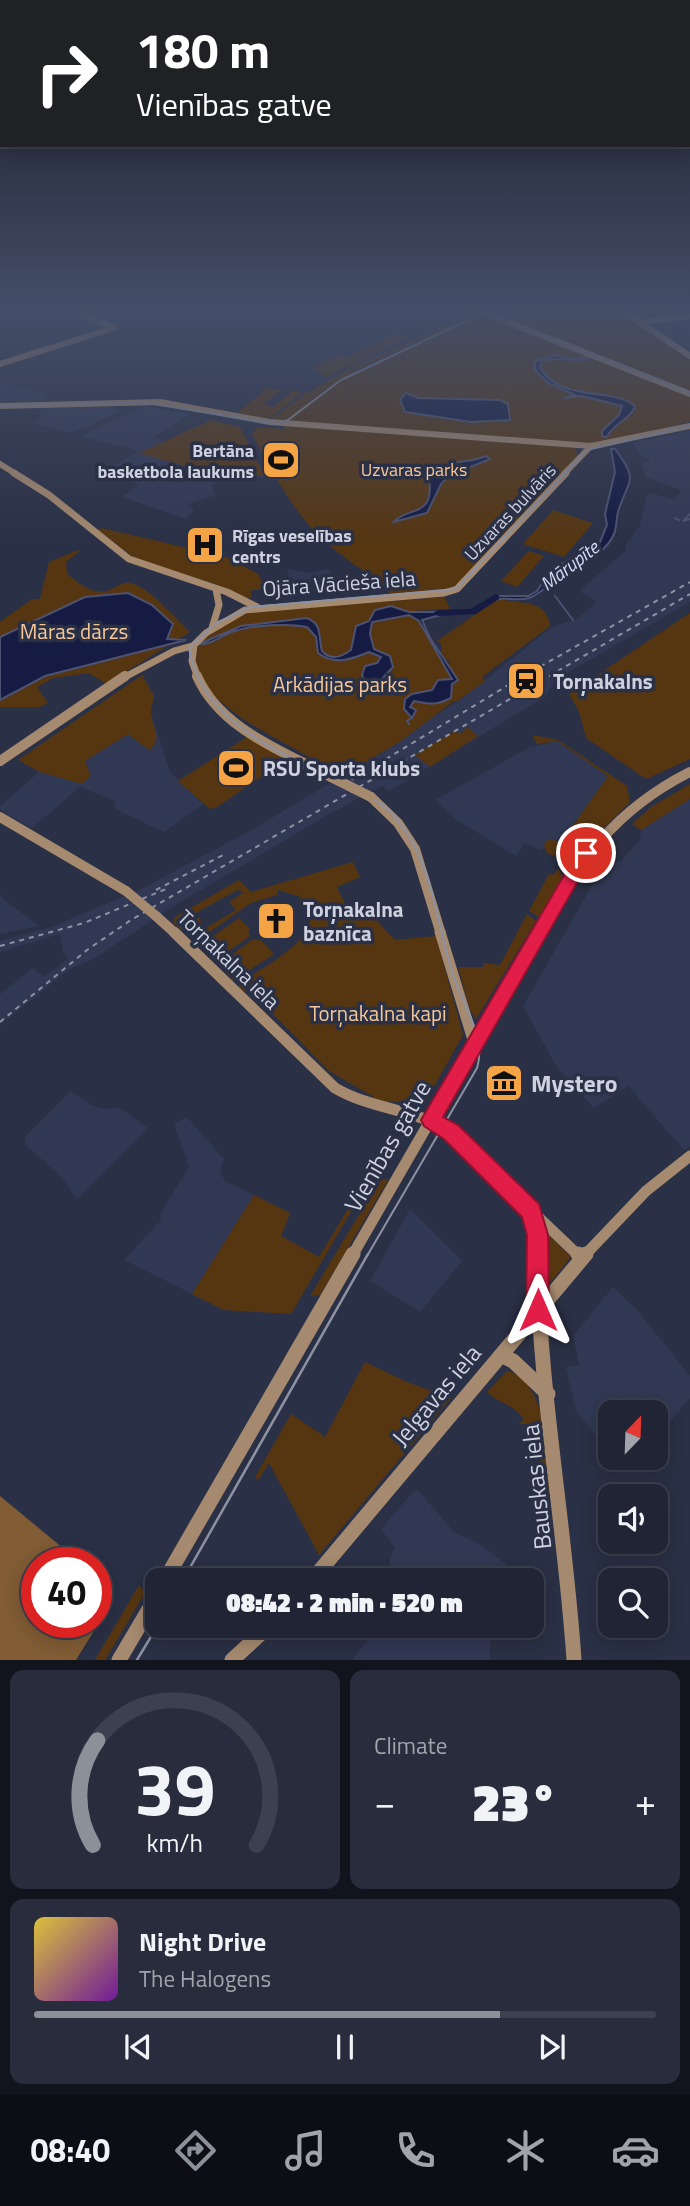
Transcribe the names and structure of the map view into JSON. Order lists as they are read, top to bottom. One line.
{"streets":{"street":["Uzvaras bulvāris","Ojāra Vācieša iela","Torņakalna iela","Vienības gatve","Jelgavas iela","Bauskas iela"]},"crossings":[["Uzvaras bulvāris","Ojāra Vācieša iela"],["Torņakalna iela","Vienības gatve"],["Jelgavas iela","Bauskas iela"]],"water":["Mārupīte"],"parks":["Uzvaras parks","Māras dārzs","Arkādijas parks","Torņakalna kapi"],"places":{"sports":["Bertāna basketbola laukums","RSU Sporta klubs"],"hospital":["Rīgas veselības centrs"],"station":["Torņakalns"],"church":["Torņakalna baznīca"],"museum":["Mystero"]},"north":"top right","page":{"turn":["180 m","Vienības gatve"],"limit":"40","trip":"08:42 · 2 min · 520 m","tile":"Climate","heat":["−","23°","+"],"song":["Night Drive","The Halogens"],"tabs":"08:40","gauge":["39","km/h"]}}
